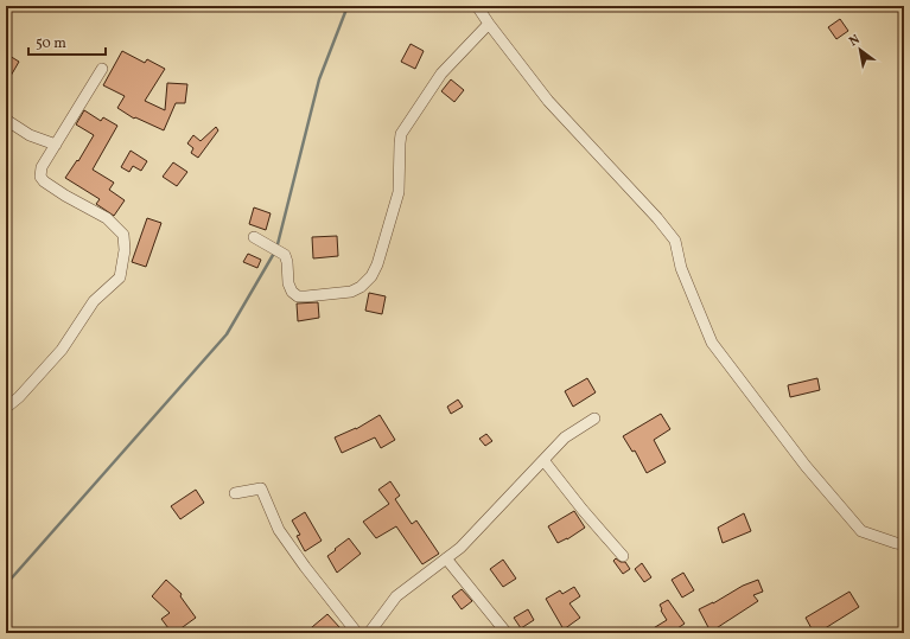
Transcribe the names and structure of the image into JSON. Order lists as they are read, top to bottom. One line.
{"scale_bar":"50 m","north":"top left"}
